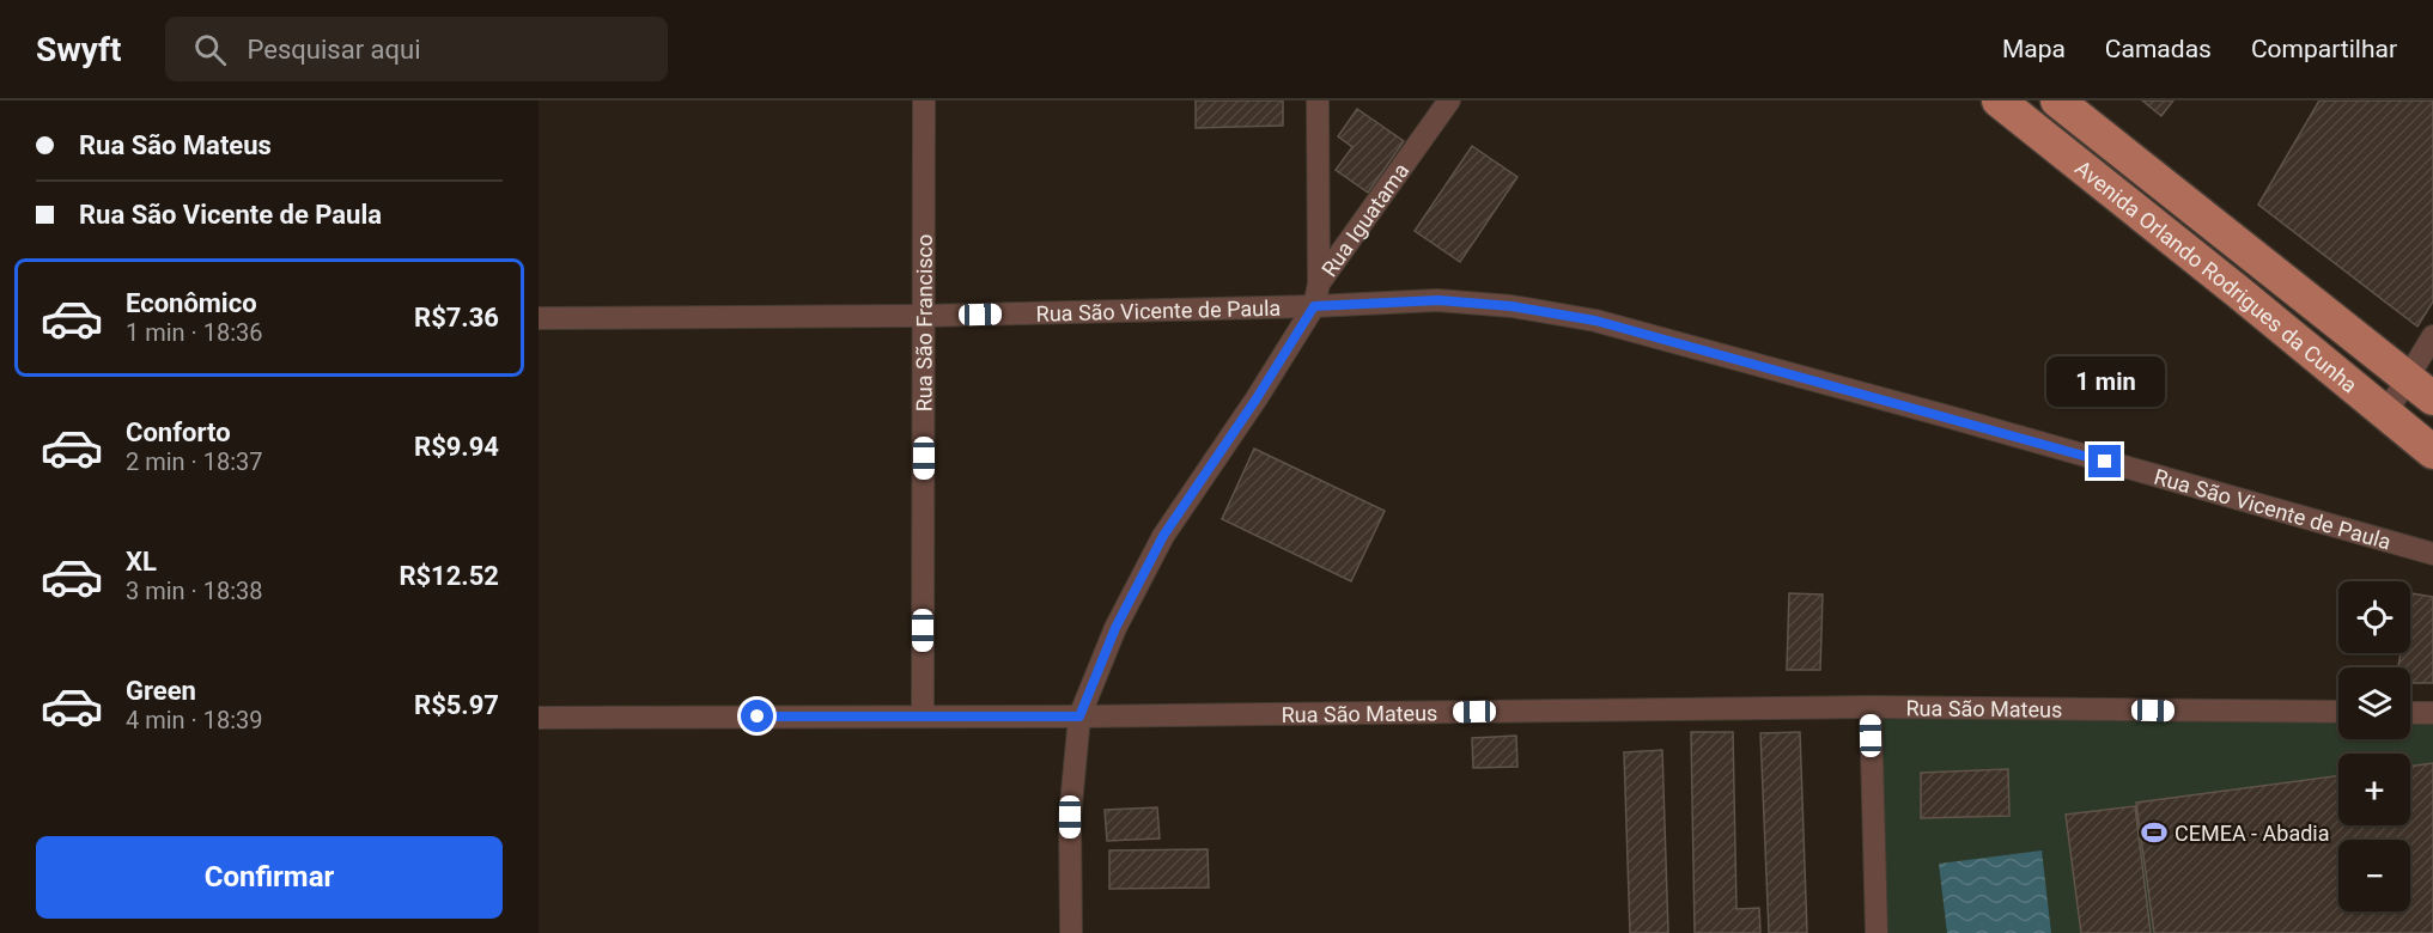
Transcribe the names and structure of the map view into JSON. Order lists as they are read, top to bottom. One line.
{"streets":{"main road":["Avenida Orlando Rodrigues da Cunha"],"street":["Rua Iguatama","Rua São Vicente de Paula","Rua São Francisco","Rua São Mateus"]},"crossings":[["Rua Iguatama","Rua São Vicente de Paula"],["Rua Iguatama","Rua São Mateus"],["Rua São Vicente de Paula","Rua São Francisco"],["Rua São Francisco","Rua São Mateus"]],"places":{"sports":["CEMEA - Abadia"]},"page":{"header":"Swyft","search":"Pesquisar aqui","nav":["Mapa","Camadas","Compartilhar"],"banner":["Rua São Mateus","Rua São Vicente de Paula"],"list":[{"name":"Econômico","note":"1 min · 18:36","value":"R$7.36"},{"name":"Conforto","note":"2 min · 18:37","value":"R$9.94"},{"name":"XL","note":"3 min · 18:38","value":"R$12.52"},{"name":"Green","note":"4 min · 18:39","value":"R$5.97"}],"bubble":"1 min","map_buttons":["+","−"],"buttons":"Confirmar"}}
